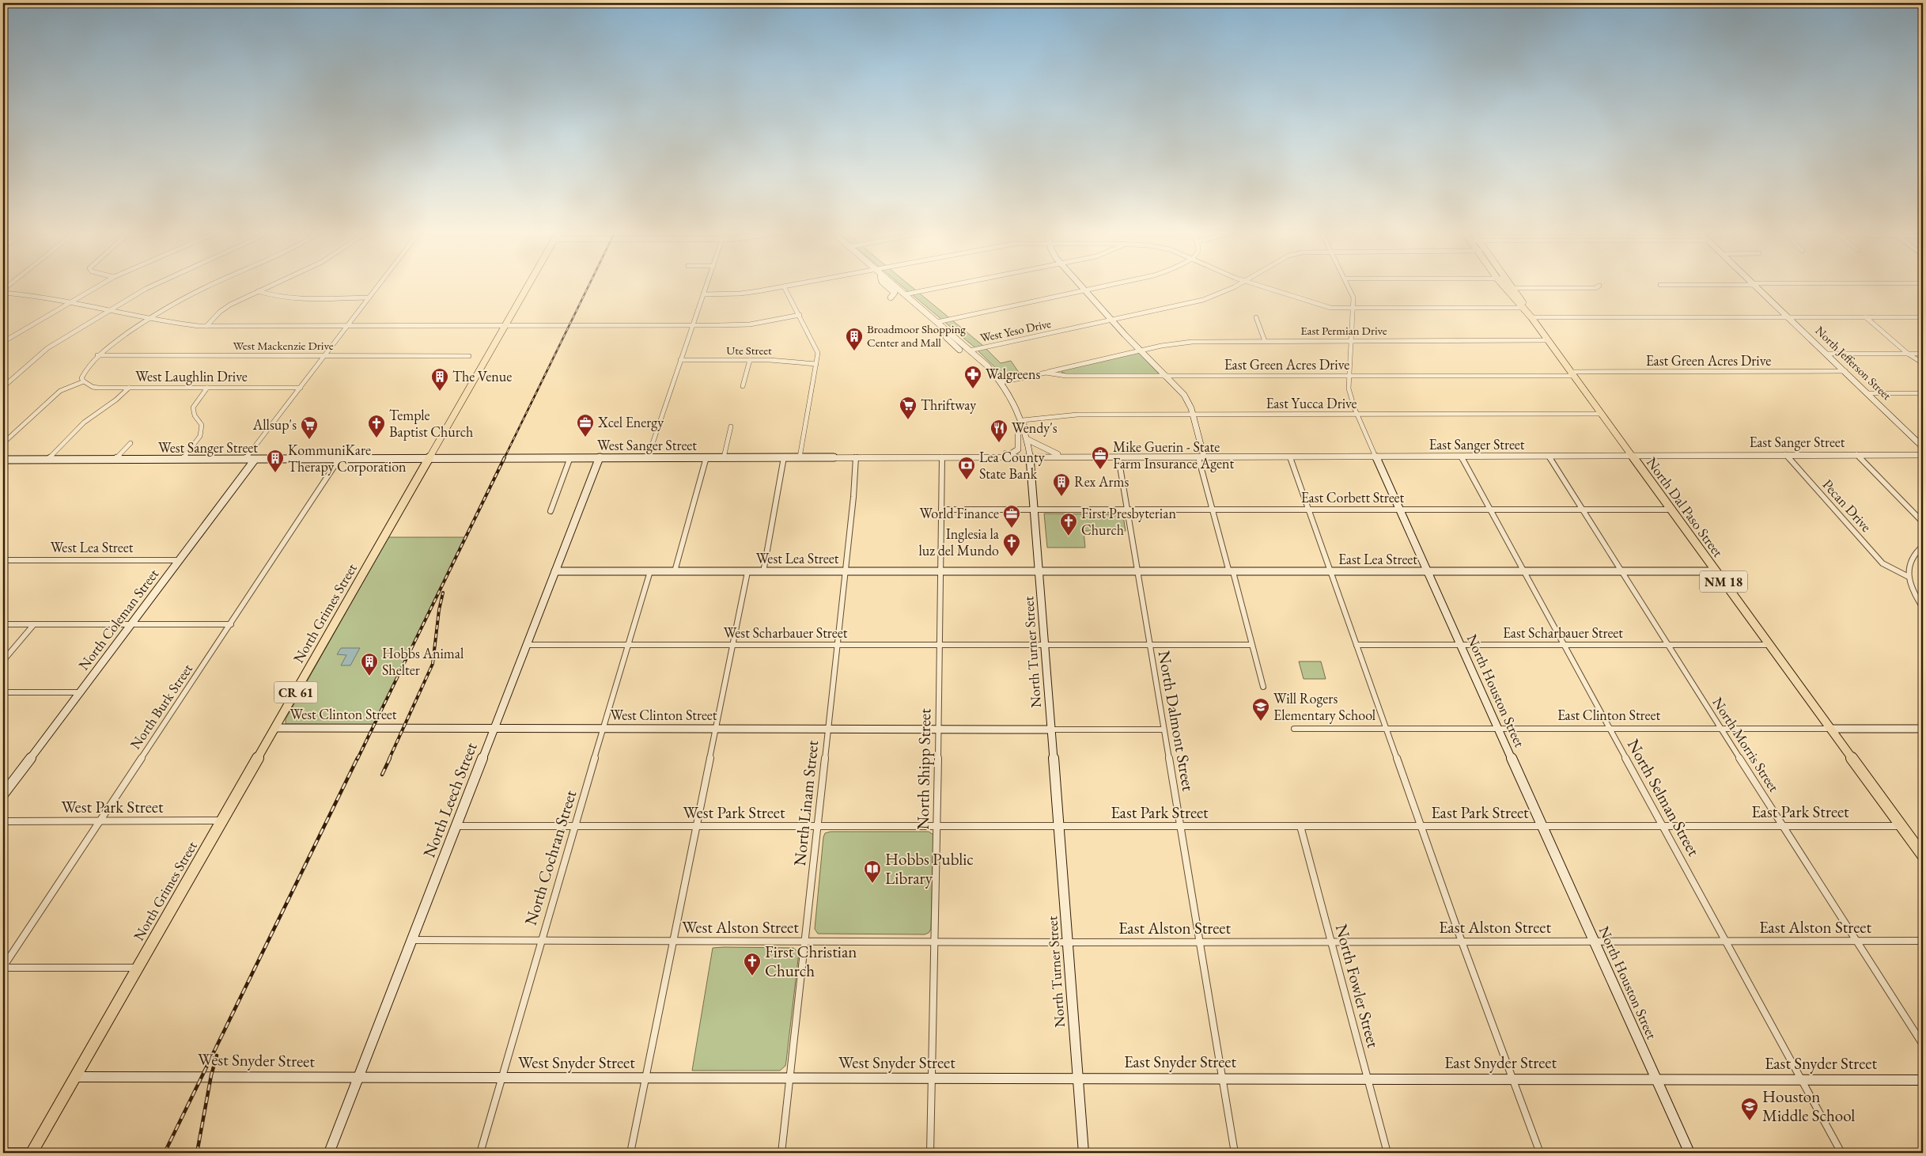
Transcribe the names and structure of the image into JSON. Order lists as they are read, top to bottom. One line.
{"streets":{"main road":["North Dal Paso Street","NM 18","North Grimes Street","CR 61"],"street":["West Yeso Drive","East Permian Drive","West Mackenzie Drive","Ute Street","East Green Acres Drive","North Jefferson Street","West Laughlin Drive","East Yucca Drive","East Sanger Street","West Sanger Street","East Corbett Street","Pecan Drive","West Lea Street","East Lea Street","North Coleman Street","West Scharbauer Street","East Scharbauer Street","North Turner Street","North Houston Street","North Burk Street","West Clinton Street","East Clinton Street","North Dalmont Street","North Morris Street","North Shipp Street","North Selman Street","North Leech Street","North Linam Street","West Park Street","East Park Street","North Cochran Street","West Alston Street","East Alston Street","North Fowler Street","West Snyder Street","East Snyder Street"]},"crossings":[["West Yeso Drive","North Turner Street"],["East Permian Drive","East Green Acres Drive"],["East Permian Drive","North Dal Paso Street"],["East Permian Drive","North Houston Street"],["East Green Acres Drive","North Jefferson Street"],["East Green Acres Drive","North Dal Paso Street"],["East Green Acres Drive","North Turner Street"],["East Green Acres Drive","North Houston Street"],["East Yucca Drive","North Dal Paso Street"],["East Yucca Drive","North Turner Street"],["East Yucca Drive","North Houston Street"],["East Sanger Street","West Sanger Street"],["East Sanger Street","Pecan Drive"],["East Sanger Street","North Dal Paso Street"],["East Sanger Street","North Turner Street"],["East Sanger Street","North Houston Street"],["East Sanger Street","North Dalmont Street"],["East Sanger Street","North Morris Street"],["East Sanger Street","North Selman Street"],["West Sanger Street","North Grimes Street"],["West Sanger Street","North Coleman Street"],["West Sanger Street","North Turner Street"],["West Sanger Street","North Burk Street"],["West Sanger Street","North Shipp Street"],["West Sanger Street","North Leech Street"],["West Sanger Street","North Linam Street"],["East Corbett Street","North Dal Paso Street"],["East Corbett Street","North Turner Street"],["East Corbett Street","North Houston Street"],["East Corbett Street","North Dalmont Street"],["East Corbett Street","North Morris Street"],["East Corbett Street","North Shipp Street"],["East Corbett Street","North Selman Street"],["North Dal Paso Street","East Lea Street"],["North Dal Paso Street","East Scharbauer Street"],["North Dal Paso Street","East Clinton Street"],["North Dal Paso Street","East Park Street"],["West Lea Street","East Lea Street"],["West Lea Street","North Coleman Street"],["West Lea Street","North Turner Street"],["West Lea Street","North Shipp Street"],["West Lea Street","North Leech Street"],["West Lea Street","North Linam Street"],["West Lea Street","North Cochran Street"],["East Lea Street","North Turner Street"],["East Lea Street","North Houston Street"],["East Lea Street","North Dalmont Street"],["East Lea Street","North Morris Street"],["East Lea Street","North Selman Street"],["North Grimes Street","West Clinton Street"],["North Grimes Street","West Park Street"],["North Grimes Street","West Snyder Street"],["West Scharbauer Street","North Turner Street"],["West Scharbauer Street","North Shipp Street"],["West Scharbauer Street","North Leech Street"],["West Scharbauer Street","North Linam Street"],["West Scharbauer Street","North Cochran Street"],["East Scharbauer Street","North Houston Street"],["East Scharbauer Street","North Morris Street"],["East Scharbauer Street","North Selman Street"],["North Turner Street","West Clinton Street"],["North Turner Street","West Park Street"],["North Turner Street","East Park Street"],["North Turner Street","West Alston Street"],["North Turner Street","East Alston Street"],["North Turner Street","West Snyder Street"],["North Turner Street","East Snyder Street"],["North Houston Street","East Clinton Street"],["North Houston Street","East Park Street"],["North Houston Street","East Alston Street"],["North Houston Street","East Snyder Street"],["North Burk Street","West Park Street"],["West Clinton Street","North Shipp Street"],["West Clinton Street","North Leech Street"],["West Clinton Street","North Linam Street"],["West Clinton Street","North Cochran Street"],["East Clinton Street","North Morris Street"],["East Clinton Street","North Selman Street"],["North Dalmont Street","East Park Street"],["North Dalmont Street","East Alston Street"],["North Dalmont Street","East Snyder Street"],["North Morris Street","East Park Street"],["North Morris Street","East Alston Street"],["North Shipp Street","West Park Street"],["North Shipp Street","West Alston Street"],["North Shipp Street","West Snyder Street"],["North Selman Street","East Park Street"],["North Selman Street","East Alston Street"],["North Selman Street","East Snyder Street"],["North Leech Street","West Park Street"],["North Leech Street","West Alston Street"],["North Leech Street","West Snyder Street"],["North Linam Street","West Park Street"],["North Linam Street","West Alston Street"],["North Linam Street","West Snyder Street"],["West Park Street","East Park Street"],["West Park Street","North Cochran Street"],["East Park Street","North Fowler Street"],["North Cochran Street","West Alston Street"],["North Cochran Street","West Snyder Street"],["West Alston Street","East Alston Street"],["East Alston Street","North Fowler Street"],["North Fowler Street","East Snyder Street"],["West Snyder Street","East Snyder Street"]],"places":{"building":["Broadmoor Shopping Center and Mall","The Venue","KommuniKare Therapy Corporation","Rex Arms","Hobbs Animal Shelter"],"pharmacy":["Walgreens"],"supermarket":["Thriftway","Allsup's"],"office":["Xcel Energy","Mike Guerin - State Farm Insurance Agent","World Finance"],"church":["Temple Baptist Church","First Presbyterian Church","Inglesia la luz del Mundo","First Christian Church"],"restaurant":["Wendy's"],"bank":["Lea County State Bank"],"school or university":["Will Rogers Elementary School","Houston Middle School"],"library":["Hobbs Public Library"]}}
